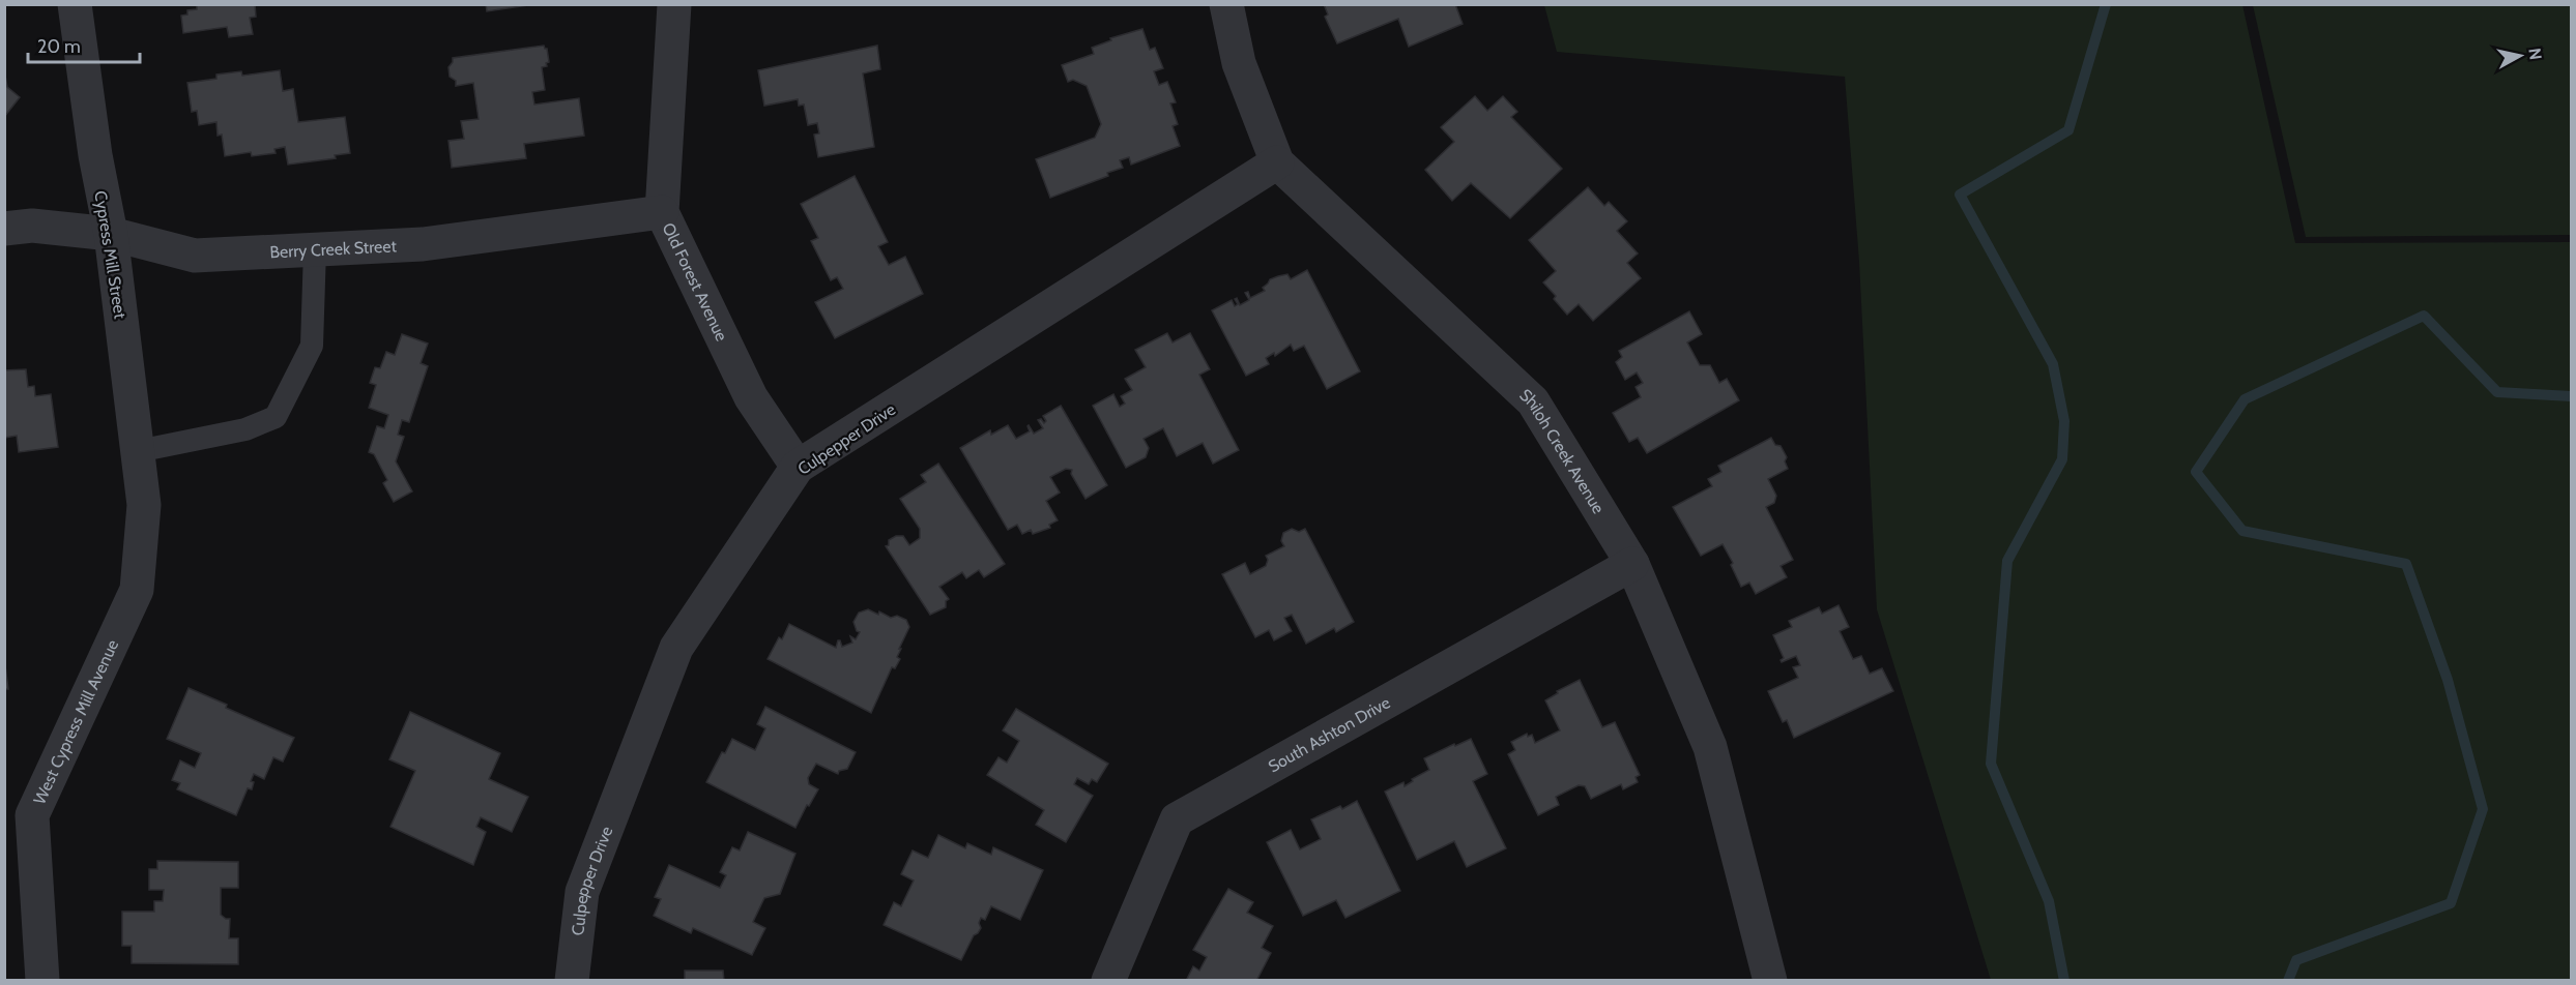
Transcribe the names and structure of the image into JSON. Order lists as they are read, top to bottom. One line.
{"streets":{"street":["Berry Creek Street","Cypress Mill Street","Old Forest Avenue","Culpepper Drive","Shiloh Creek Avenue","West Cypress Mill Avenue","South Ashton Drive"]},"crossings":[["Berry Creek Street","Cypress Mill Street"],["Berry Creek Street","Old Forest Avenue"],["Cypress Mill Street","West Cypress Mill Avenue"],["Old Forest Avenue","Culpepper Drive"],["Culpepper Drive","Shiloh Creek Avenue"],["Shiloh Creek Avenue","South Ashton Drive"]],"scale_bar":"20 m","north":"right"}
